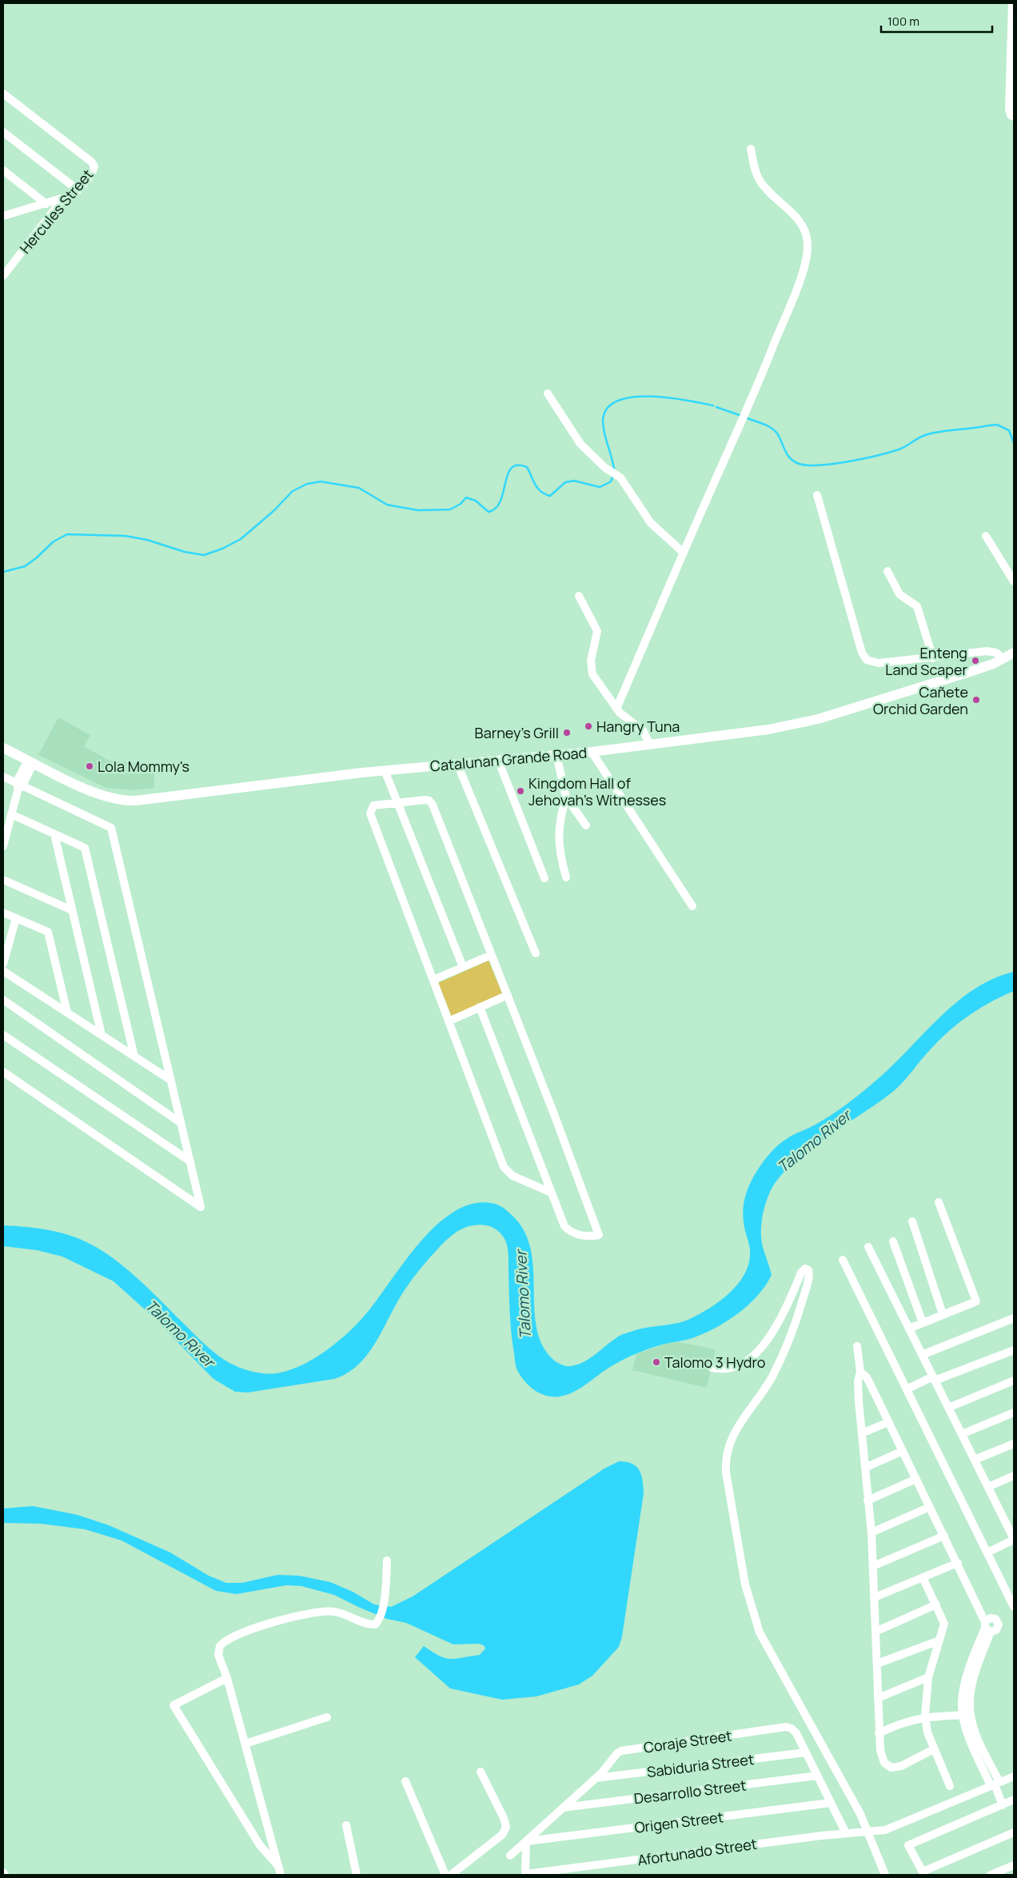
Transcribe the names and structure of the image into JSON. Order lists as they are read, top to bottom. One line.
{"streets":{"main road":["Catalunan Grande Road"],"street":["Hercules Street","Coraje Street","Sabiduria Street","Desarrollo Street","Origen Street","Afortunado Street"]},"crossings":[["Coraje Street","Sabiduria Street"],["Coraje Street","Desarrollo Street"],["Coraje Street","Origen Street"]],"water":["Talomo River"],"places":["Enteng Land Scaper","Cañete Orchid Garden","Hangry Tuna","Barney's Grill","Lola Mommy's","Kingdom Hall of Jehovah's Witnesses","Talomo 3 Hydro"],"scale_bar":"100 m"}
